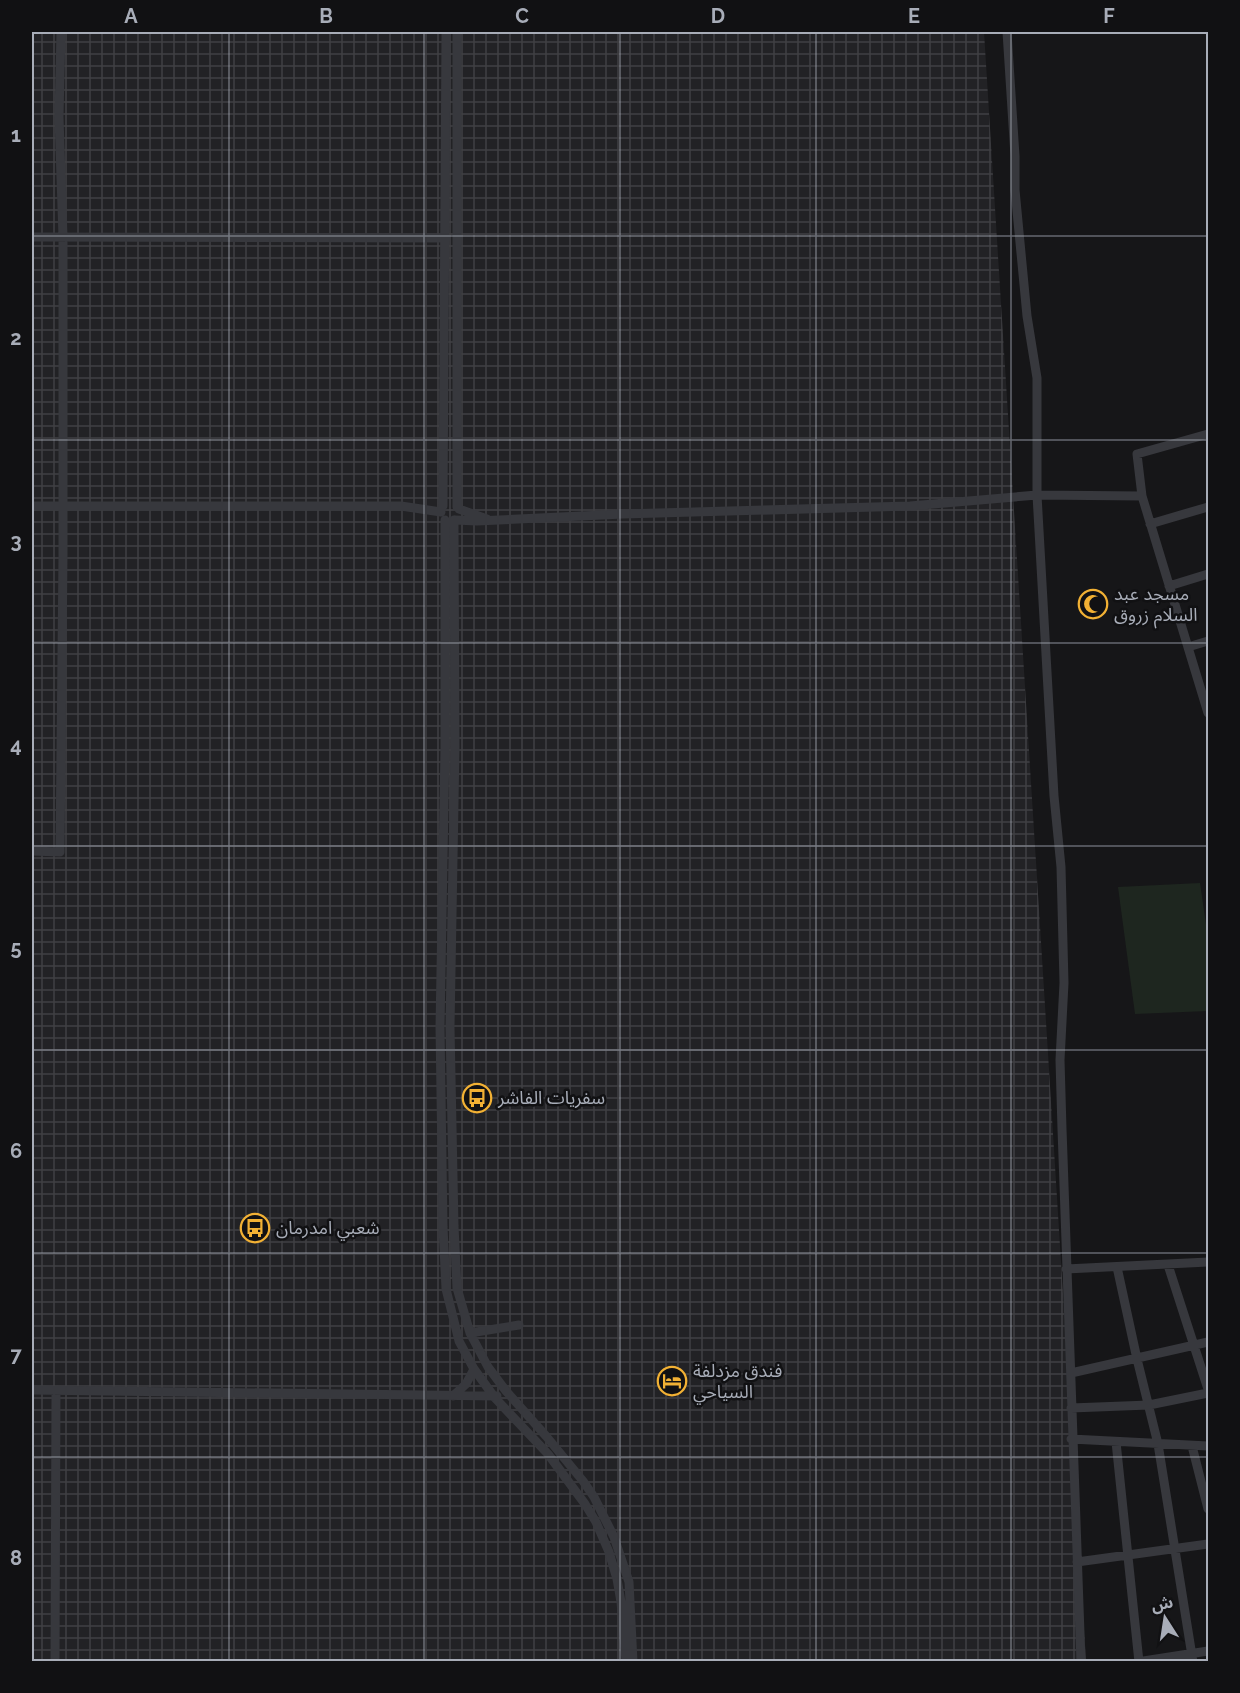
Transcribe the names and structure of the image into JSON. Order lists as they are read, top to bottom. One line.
{"places":{"mosque":["مسجد عبد السلام زروق"],"bus stop":["سفريات الفاشر","شعبي امدرمان"],"hotel":["فندق مزدلفة السياحي"]},"north":"top","grid":{"columns":["A","B","C","D","E","F"],"rows":["1","2","3","4","5","6","7","8"]}}
